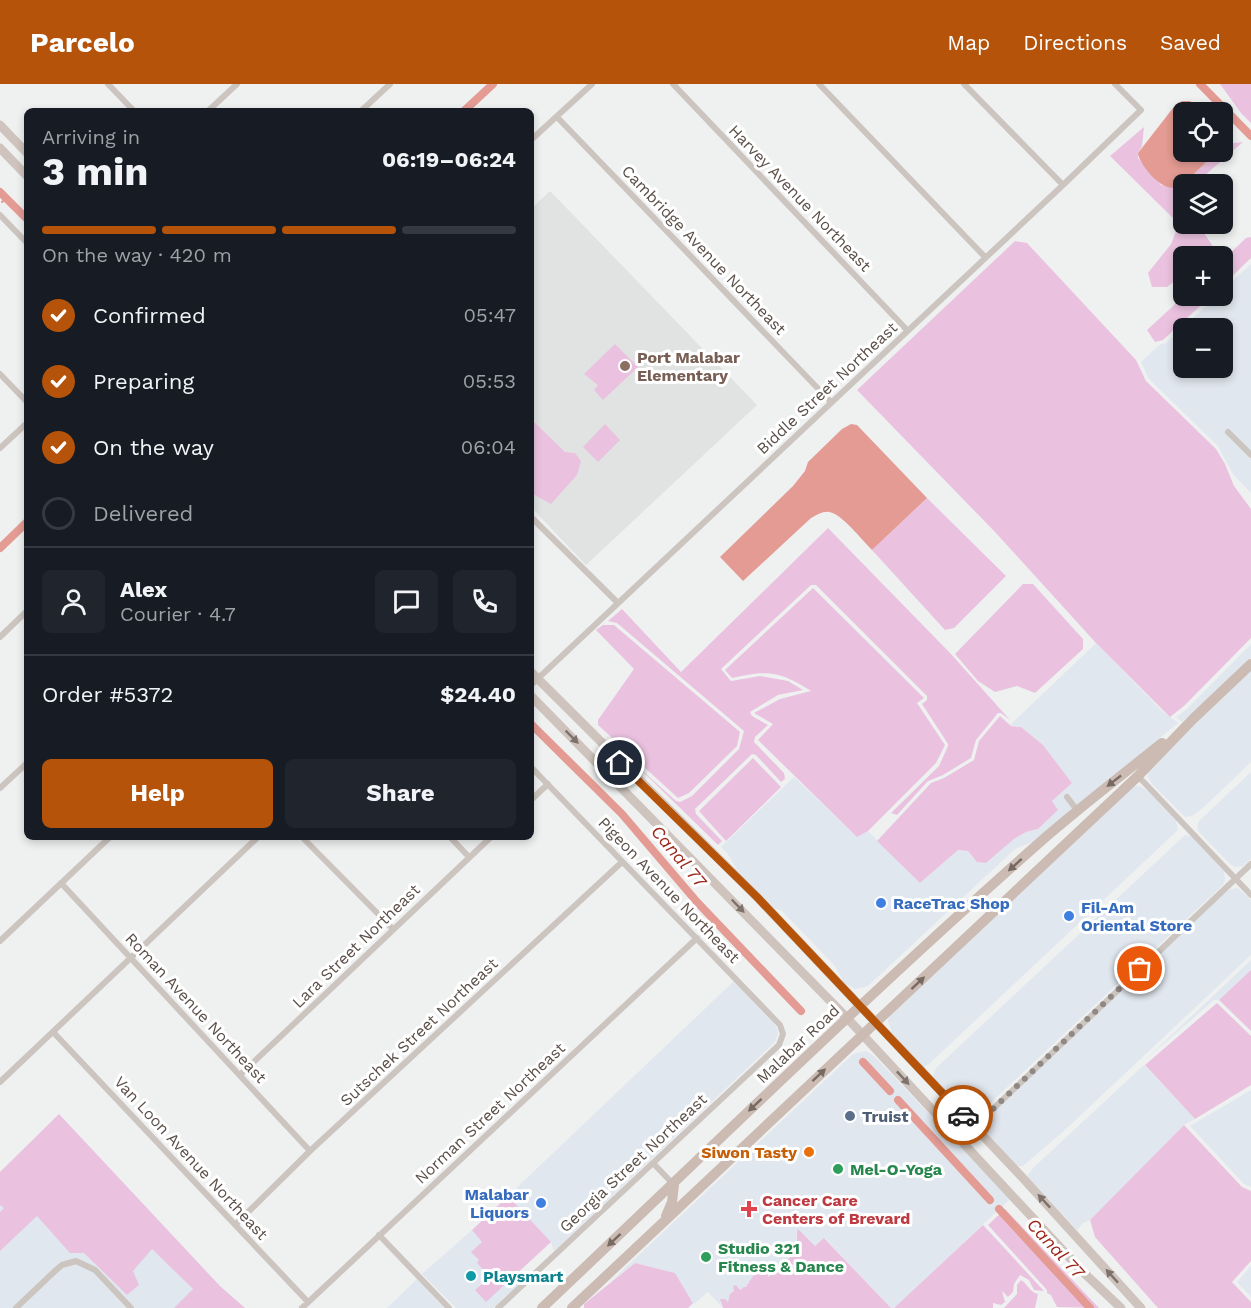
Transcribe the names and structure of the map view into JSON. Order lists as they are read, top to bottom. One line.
{"streets":{"main road":["Malabar Road"],"street":["Harvey Avenue Northeast","Cambridge Avenue Northeast","Biddle Street Northeast","Pigeon Avenue Northeast","Lara Street Northeast","Roman Avenue Northeast","Sutschek Street Northeast","Norman Street Northeast","Van Loon Avenue Northeast","Georgia Street Northeast"]},"crossings":[["Harvey Avenue Northeast","Biddle Street Northeast"],["Cambridge Avenue Northeast","Biddle Street Northeast"],["Pigeon Avenue Northeast","Sutschek Street Northeast"],["Pigeon Avenue Northeast","Norman Street Northeast"],["Pigeon Avenue Northeast","Georgia Street Northeast"],["Lara Street Northeast","Roman Avenue Northeast"],["Roman Avenue Northeast","Sutschek Street Northeast"],["Sutschek Street Northeast","Van Loon Avenue Northeast"],["Norman Street Northeast","Van Loon Avenue Northeast"]],"water":["Canal 77"],"places":{"other":["Port Malabar Elementary","RaceTrac Shop","Fil-Am Oriental Store","Truist","Siwon Tasty","Mel-O-Yoga","Malabar Liquors","Studio 321 Fitness & Dance","Playsmart"],"health":["Cancer Care Centers of Brevard"]},"page":{"header":"Parcelo","nav":["Map","Directions","Saved"],"map_buttons":["+","−"],"heading":["3 min","Arriving in","06:19–06:24"],"panel":["Alex","Courier · 4.7","Order #5372","$24.40"],"bar":"On the way · 420 m","list":[["Confirmed","05:47"],["Preparing","05:53"],["On the way","06:04"],"Delivered"],"buttons":["Help","Share"]}}
